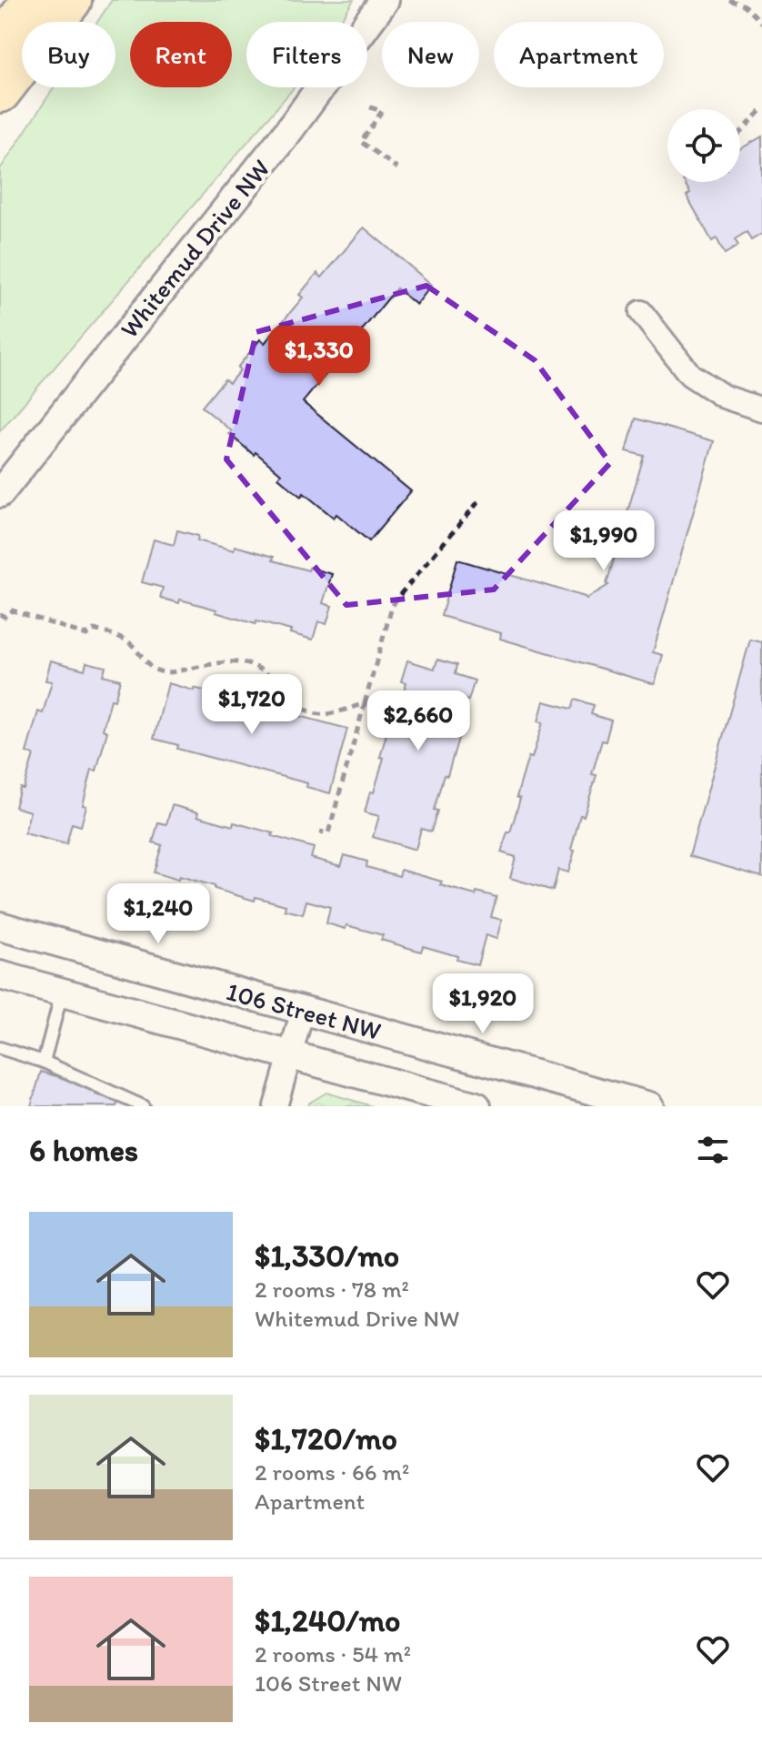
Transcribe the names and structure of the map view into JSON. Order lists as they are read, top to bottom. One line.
{"streets":{"street":["Whitemud Drive NW","106 Street NW"]},"page":{"chip":["Buy","Rent","Filters","New","Apartment"],"price":["$1,330","$1,990","$1,720","$2,660","$1,240","$1,920"],"heading":"6 homes","list":[{"name":"$1,330/mo","note":"2 rooms · 78 m² · Whitemud Drive NW"},{"name":"$1,720/mo","note":"2 rooms · 66 m² · Apartment"},{"name":"$1,240/mo","note":"2 rooms · 54 m² · 106 Street NW"}]}}
